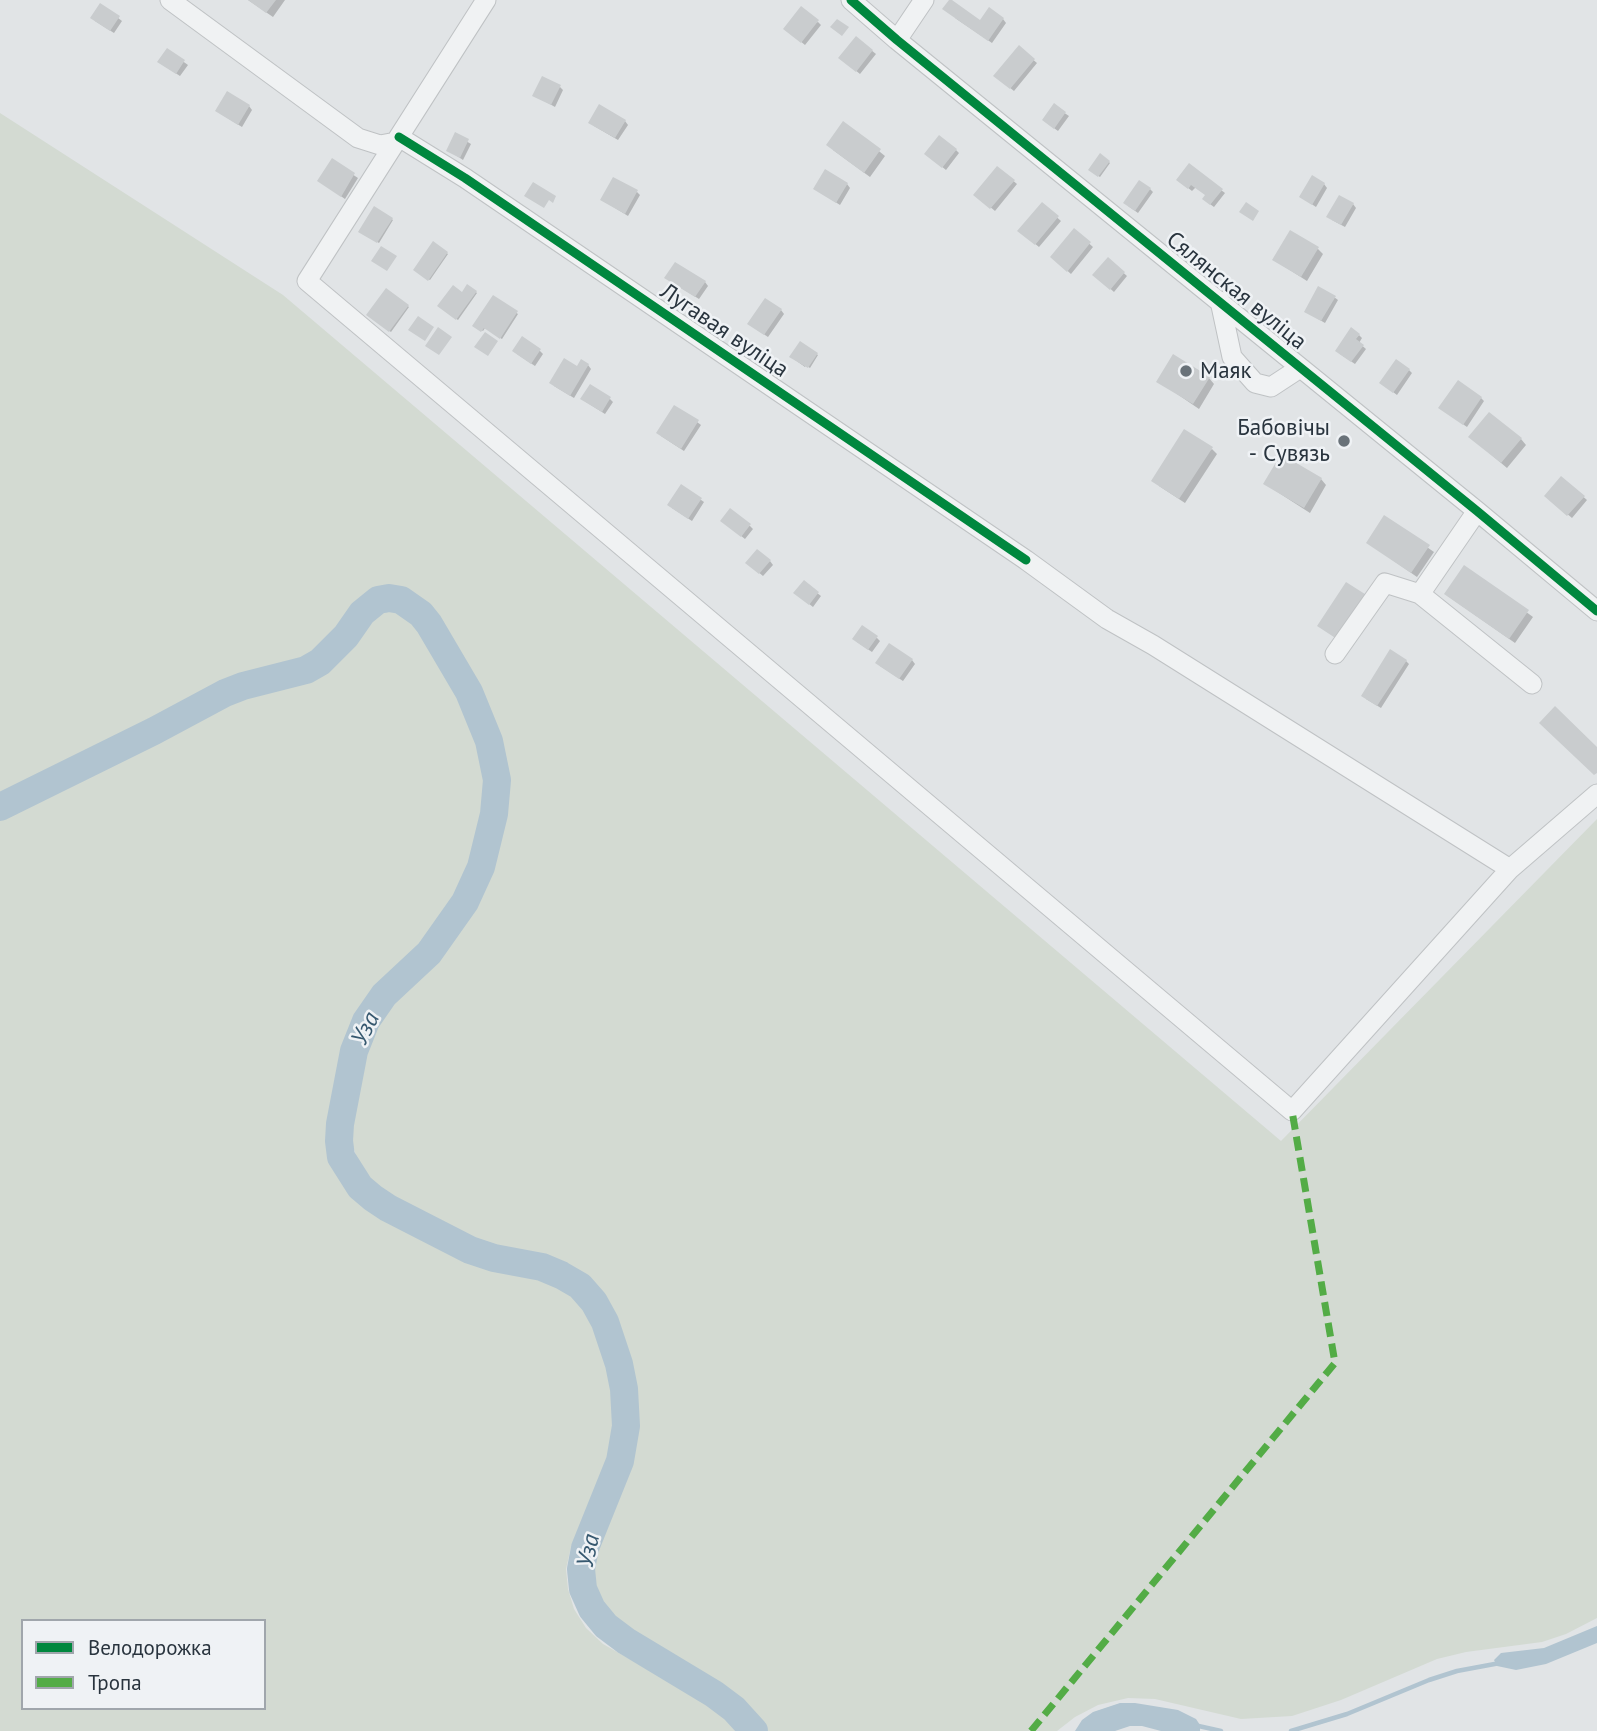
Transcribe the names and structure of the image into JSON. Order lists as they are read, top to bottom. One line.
{"streets":{"street":["Сялянская вуліца","Лугавая вуліца"]},"water":["Уза"],"places":["Маяк","Бабовічы - Сувязь"],"legend":["Велодорожка","Тропа"]}
